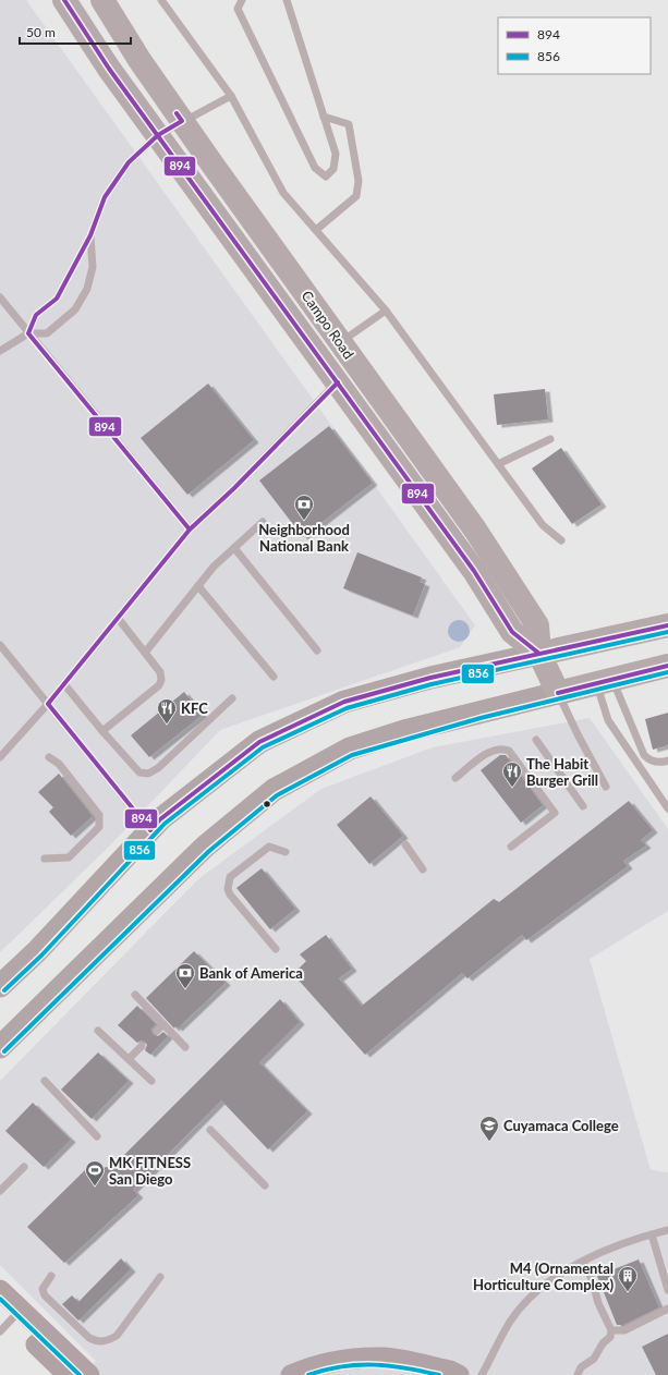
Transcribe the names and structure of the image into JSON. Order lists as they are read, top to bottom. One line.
{"streets":{"highway":["Campo Road"]},"places":{"bank":["Neighborhood National Bank","Bank of America"],"restaurant":["KFC","The Habit Burger Grill"],"school or university":["Cuyamaca College"],"sports":["MK FITNESS San Diego"],"building":["M4 (Ornamental Horticulture Complex)"]},"lines":["transit line 894","transit line 856"],"legend":["894","856"],"scale_bar":"50 m"}
